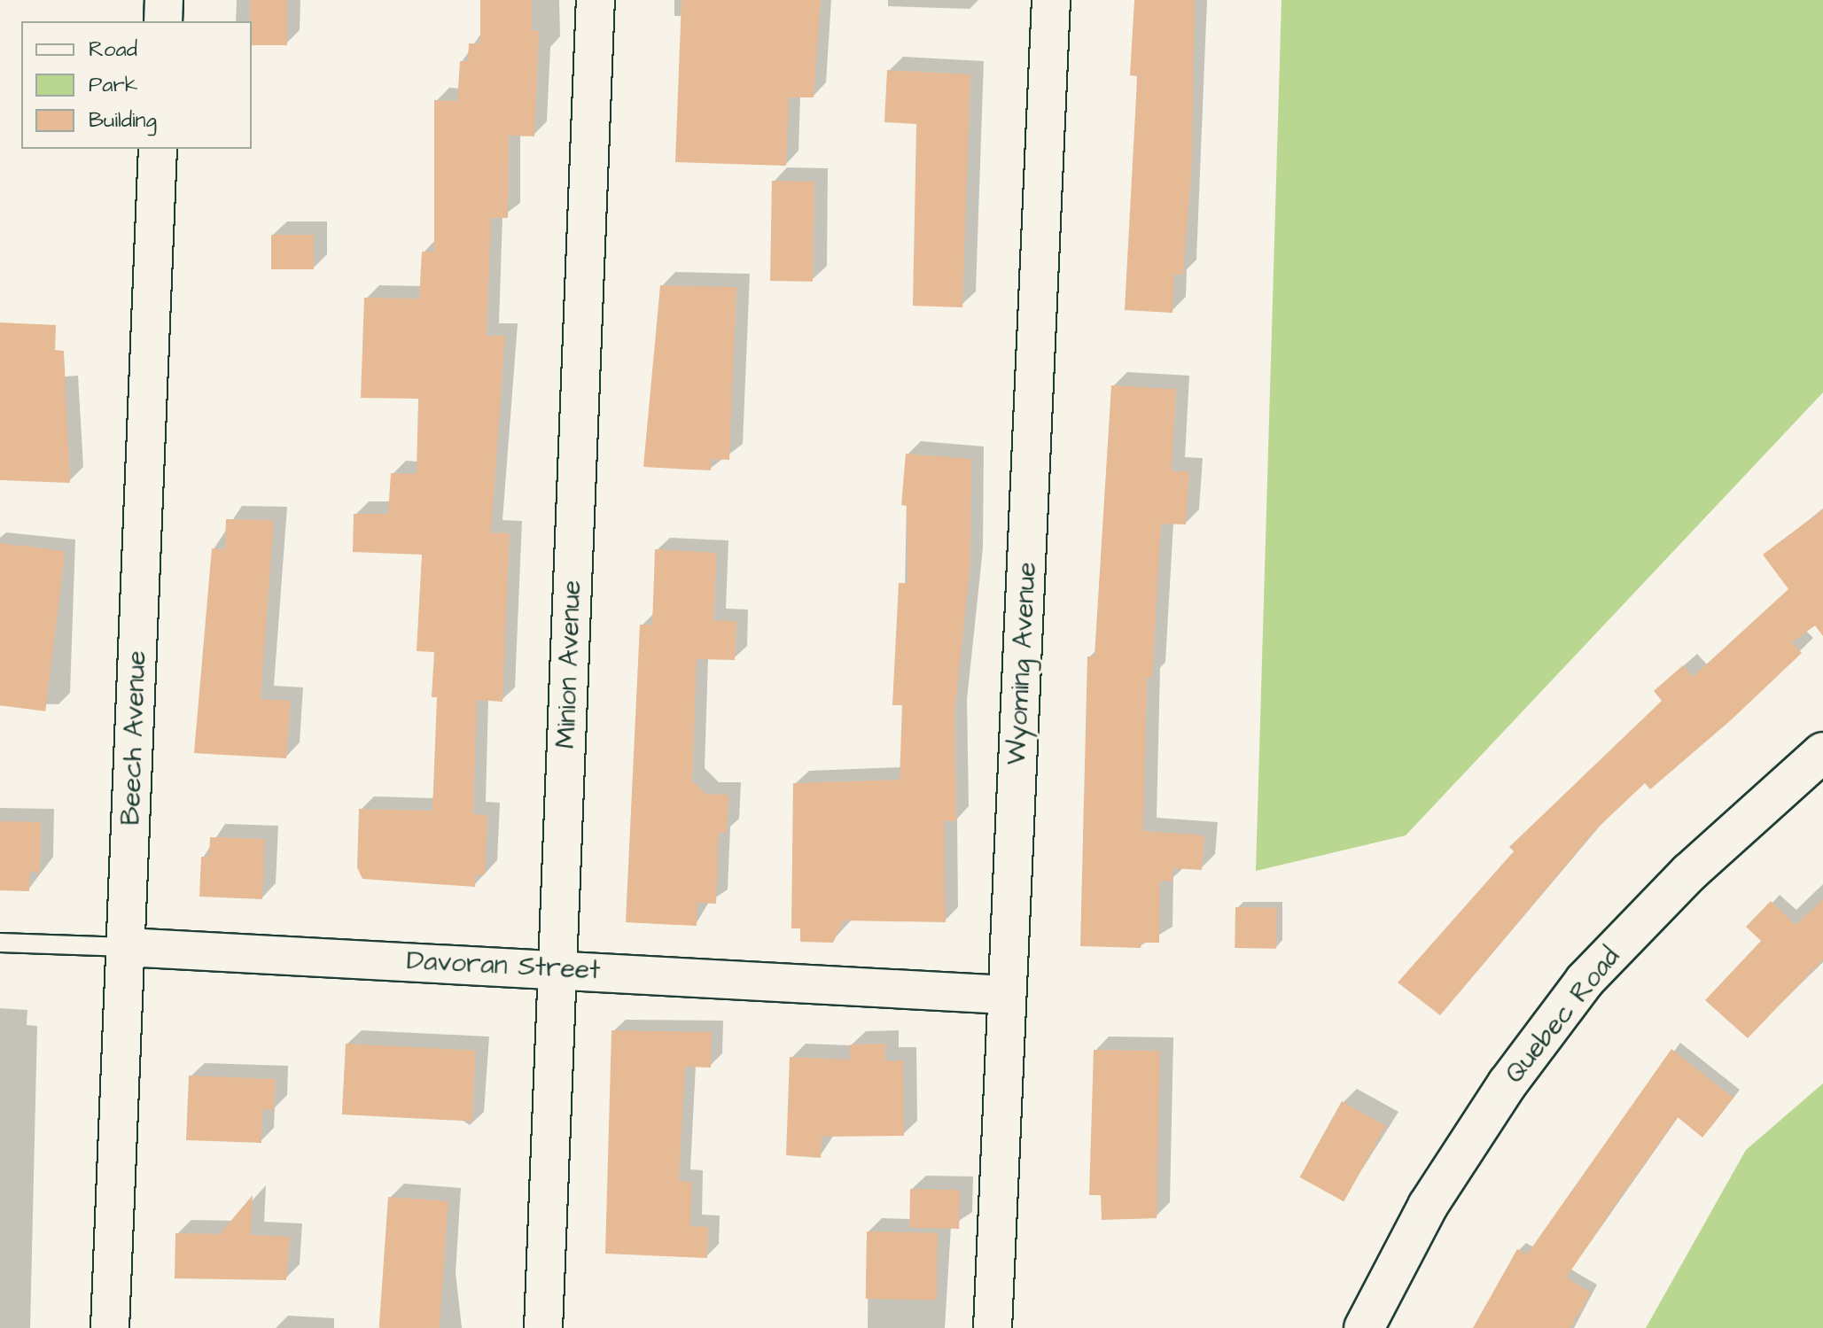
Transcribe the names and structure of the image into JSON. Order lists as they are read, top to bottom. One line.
{"streets":{"street":["Wyoming Avenue","Minion Avenue","Beech Avenue","Davoran Street","Quebec Road"]},"crossings":[["Wyoming Avenue","Davoran Street"],["Minion Avenue","Davoran Street"],["Beech Avenue","Davoran Street"]],"legend":["Road","Park","Building"]}
